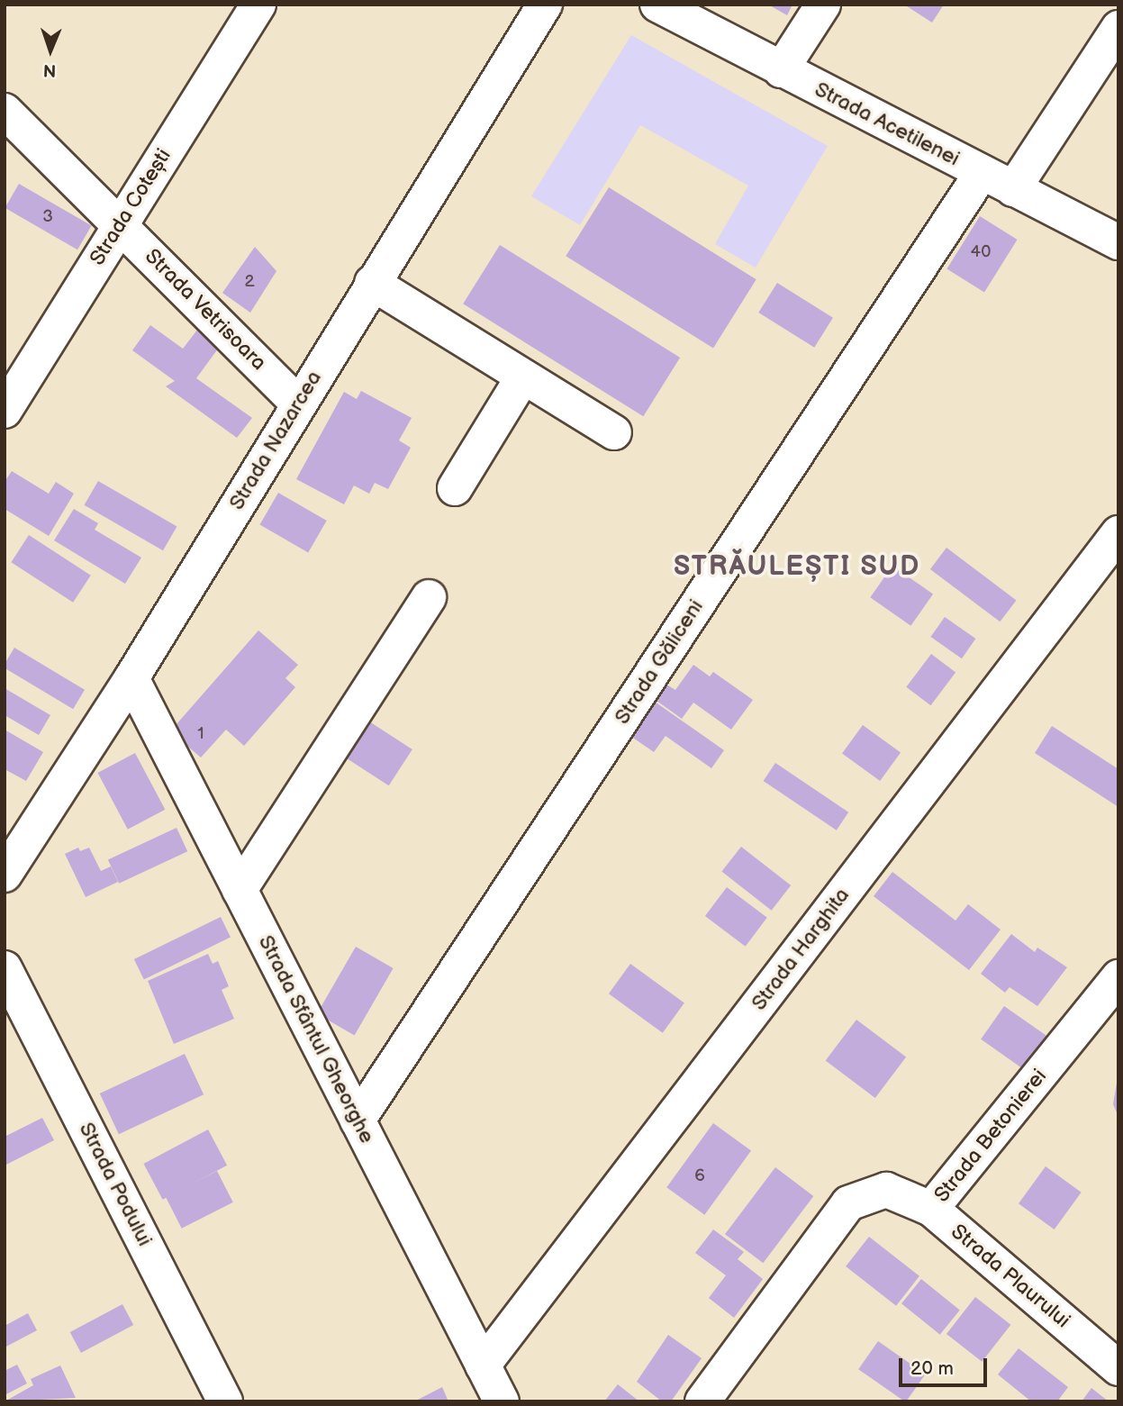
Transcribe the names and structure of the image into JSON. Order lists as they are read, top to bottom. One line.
{"streets":{"street":["Strada Acetilenei","Strada Cotești","Strada Vetrisoara","Strada Nazarcea","Strada Găliceni","Strada Harghita","Strada Sfântul Gheorghe","Strada Betonierei","Strada Podului","Strada Plaurului"]},"crossings":[["Strada Acetilenei","Strada Găliceni"],["Strada Cotești","Strada Vetrisoara"],["Strada Vetrisoara","Strada Nazarcea"],["Strada Nazarcea","Strada Sfântul Gheorghe"],["Strada Găliceni","Strada Sfântul Gheorghe"],["Strada Harghita","Strada Sfântul Gheorghe"],["Strada Betonierei","Strada Plaurului"]],"districts":["STRĂULEȘTI SUD"],"house_numbers":["3","40","2","1","6"],"scale_bar":"20 m","north":"bottom"}
